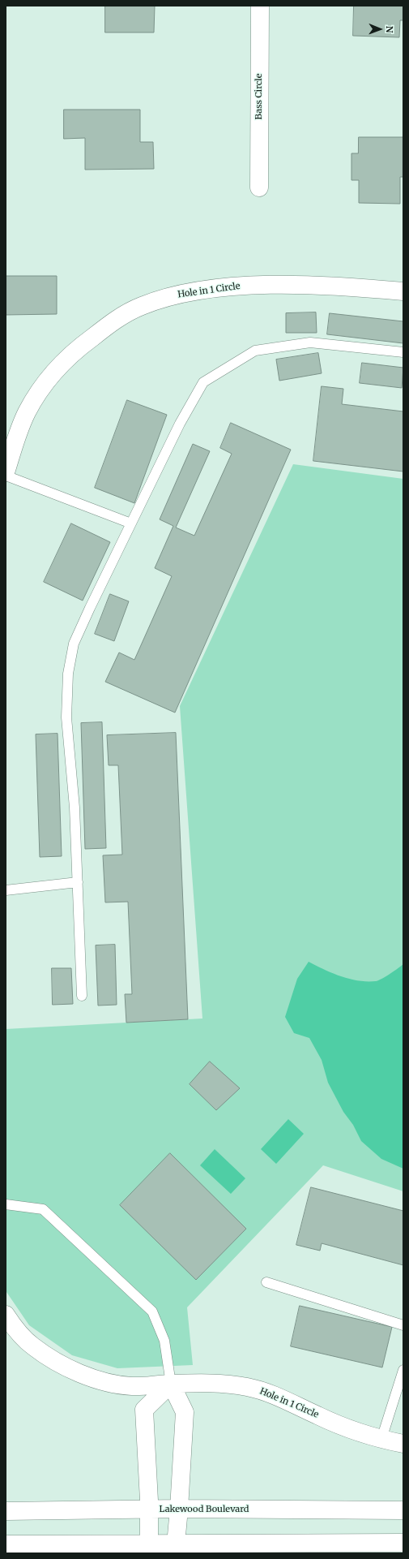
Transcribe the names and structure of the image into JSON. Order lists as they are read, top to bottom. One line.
{"streets":{"street":["Bass Circle","Hole in 1 Circle","Lakewood Boulevard"]},"north":"right"}
